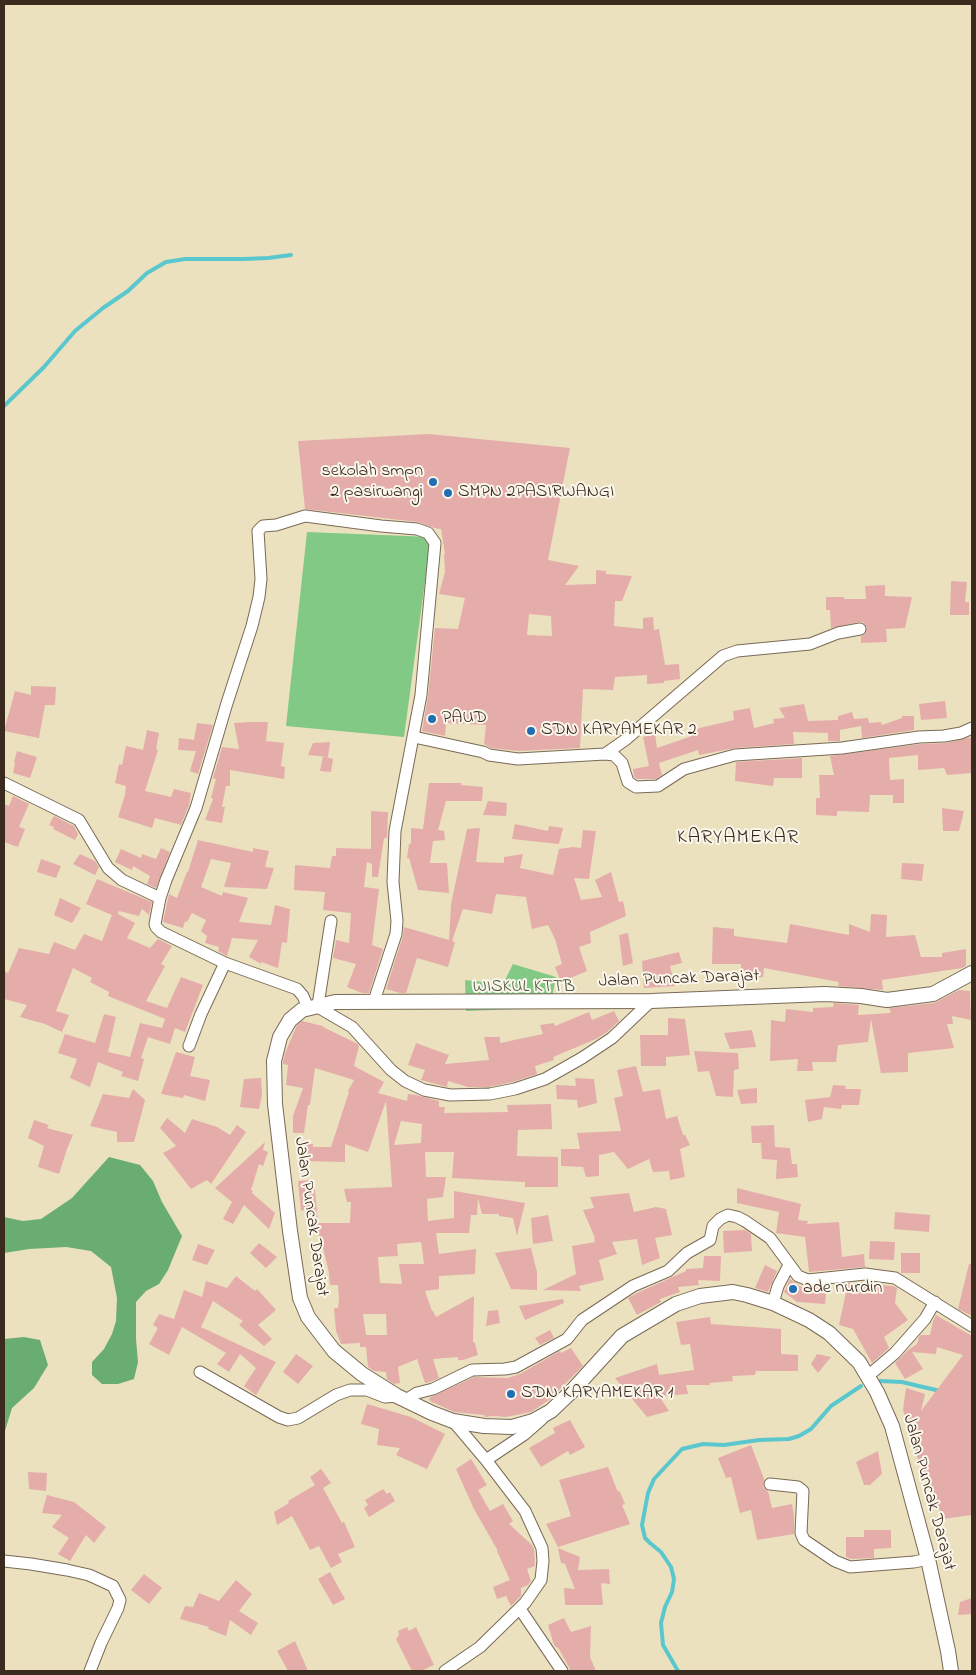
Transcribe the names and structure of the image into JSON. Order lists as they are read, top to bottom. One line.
{"streets":{"street":["Jalan Puncak Darajat"]},"districts":["KARYAMEKAR"],"parks":["WISKUL KTTB"],"places":["sekolah smpn 2 pasirwangi","SMPN 2PASIRWANGI","PAUD","SDN KARYAMEKAR 2","ade nurdin","SDN KARYAMEKAR 1"]}
